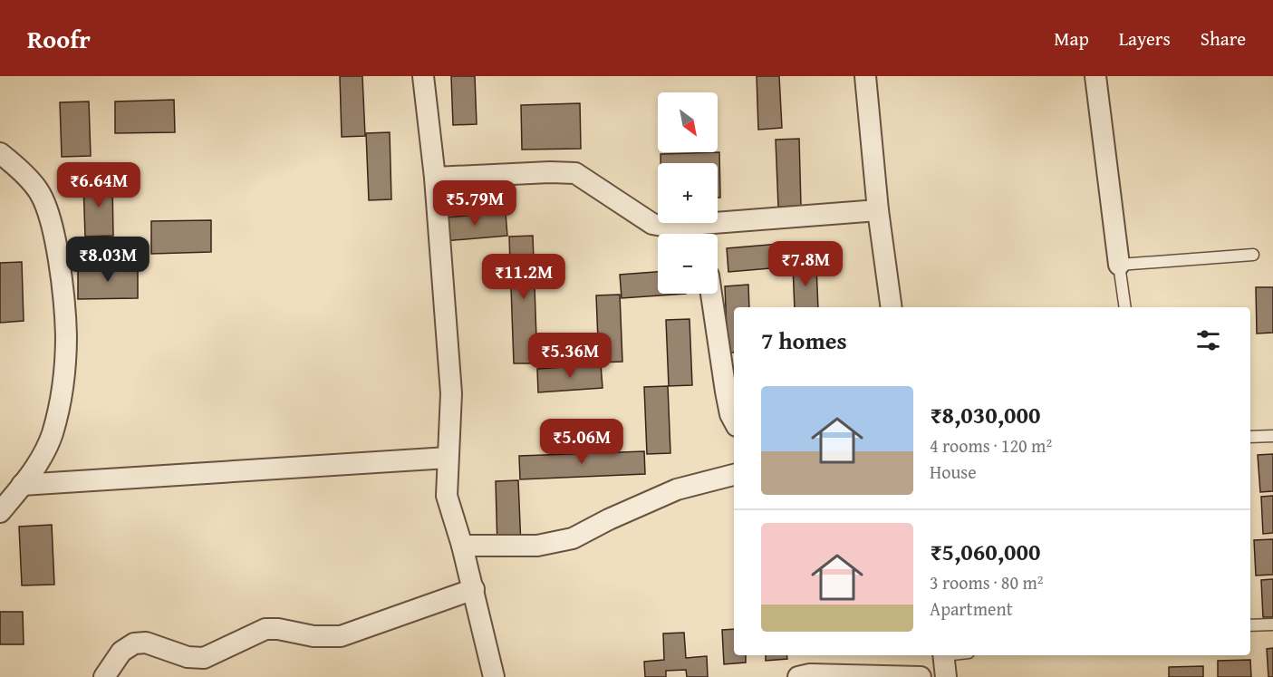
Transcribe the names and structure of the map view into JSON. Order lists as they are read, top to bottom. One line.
{"north":"bottom right","page":{"header":"Roofr","nav":["Map","Layers","Share"],"map_buttons":["+","−"],"price":["₹6.64M","₹5.79M","₹8.03M","₹7.8M","₹11.2M","₹5.36M","₹5.06M"],"heading":"7 homes","list":[{"name":"₹8,030,000","note":"4 rooms · 120 m² · House"},{"name":"₹5,060,000","note":"3 rooms · 80 m² · Apartment"}]}}
